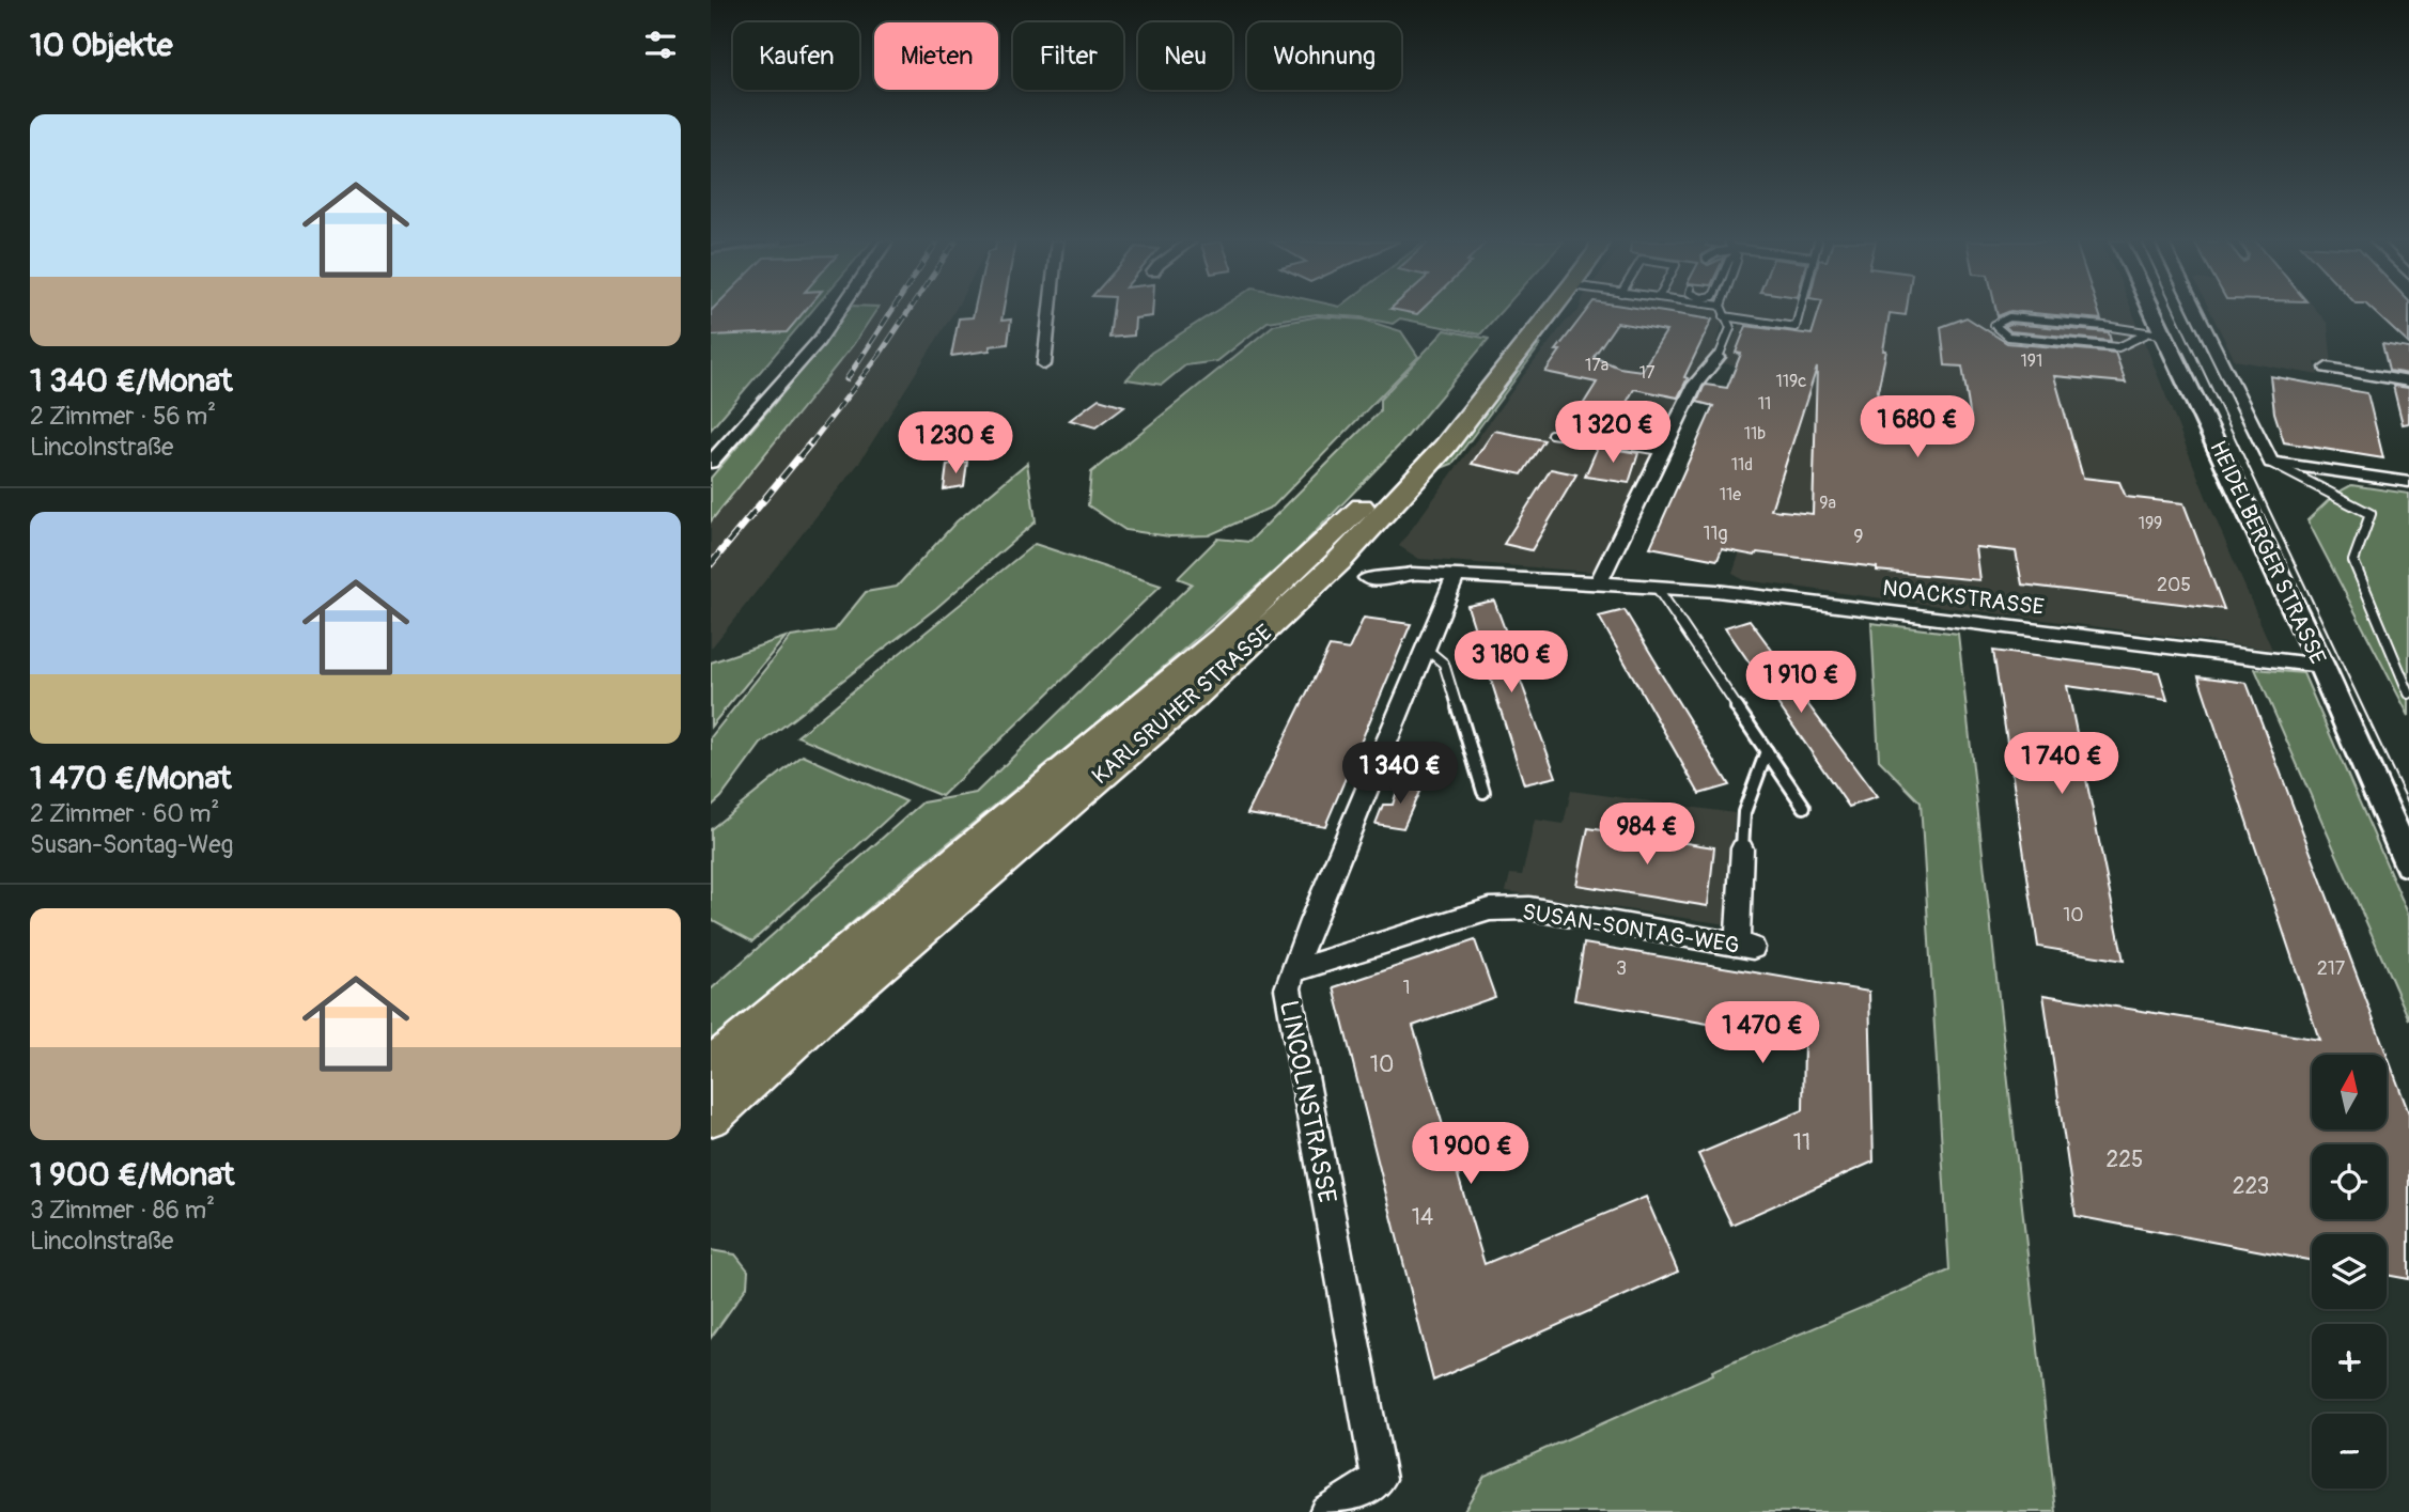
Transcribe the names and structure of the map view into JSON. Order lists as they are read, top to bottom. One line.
{"streets":{"main road":["KARLSRUHER STRASSE"],"street":["HEIDELBERGER STRASSE","NOACKSTRASSE","SUSAN-SONTAG-WEG","LINCOLNSTRASSE"]},"crossings":[["HEIDELBERGER STRASSE","NOACKSTRASSE"],["NOACKSTRASSE","LINCOLNSTRASSE"],["SUSAN-SONTAG-WEG","LINCOLNSTRASSE"]],"house_numbers":["191","17a","17","119c","11","11b","11d","11e","9a","199","11g","9","205","10","3","217","1","10","11","225","223","14"],"north":"top","page":{"heading":"10 Objekte","chip":["Kaufen","Mieten","Filter","Neu","Wohnung"],"list":[{"name":"1 340 €/Monat","note":"2 Zimmer · 56 m² · Lincolnstraße"},{"name":"1 470 €/Monat","note":"2 Zimmer · 60 m² · Susan-Sontag-Weg"},{"name":"1 900 €/Monat","note":"3 Zimmer · 86 m² · Lincolnstraße"}],"price":["1 680 €","1 320 €","1 230 €","3 180 €","1 910 €","1 740 €","1 340 €","984 €","1 470 €","1 900 €"],"map_buttons":["+","−"]}}
